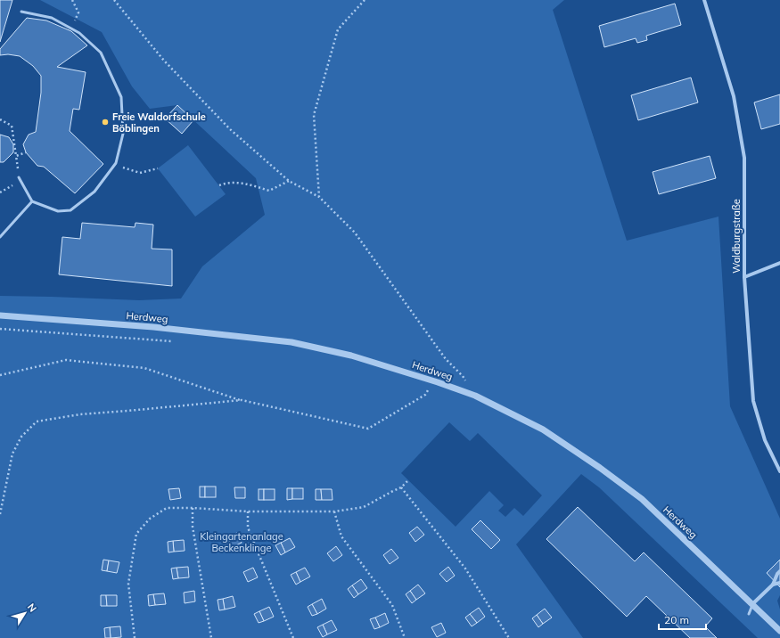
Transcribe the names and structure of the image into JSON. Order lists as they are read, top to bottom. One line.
{"streets":{"street":["Waldburgstraße","Herdweg"]},"parks":["Kleingartenanlage Beckenklinge"],"places":["Freie Waldorfschule Böblingen"],"scale_bar":"20 m","north":"top right"}
